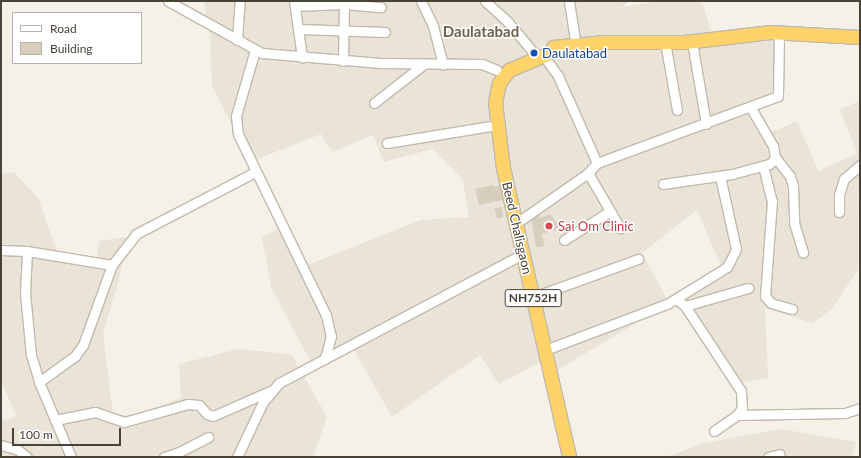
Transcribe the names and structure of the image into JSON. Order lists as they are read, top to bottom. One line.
{"streets":{"highway":["Beed Chalisgaon","NH752H"]},"districts":["Daulatabad"],"places":["Daulatabad","Sai Om Clinic"],"legend":["Road","Building"],"scale_bar":"100 m"}
